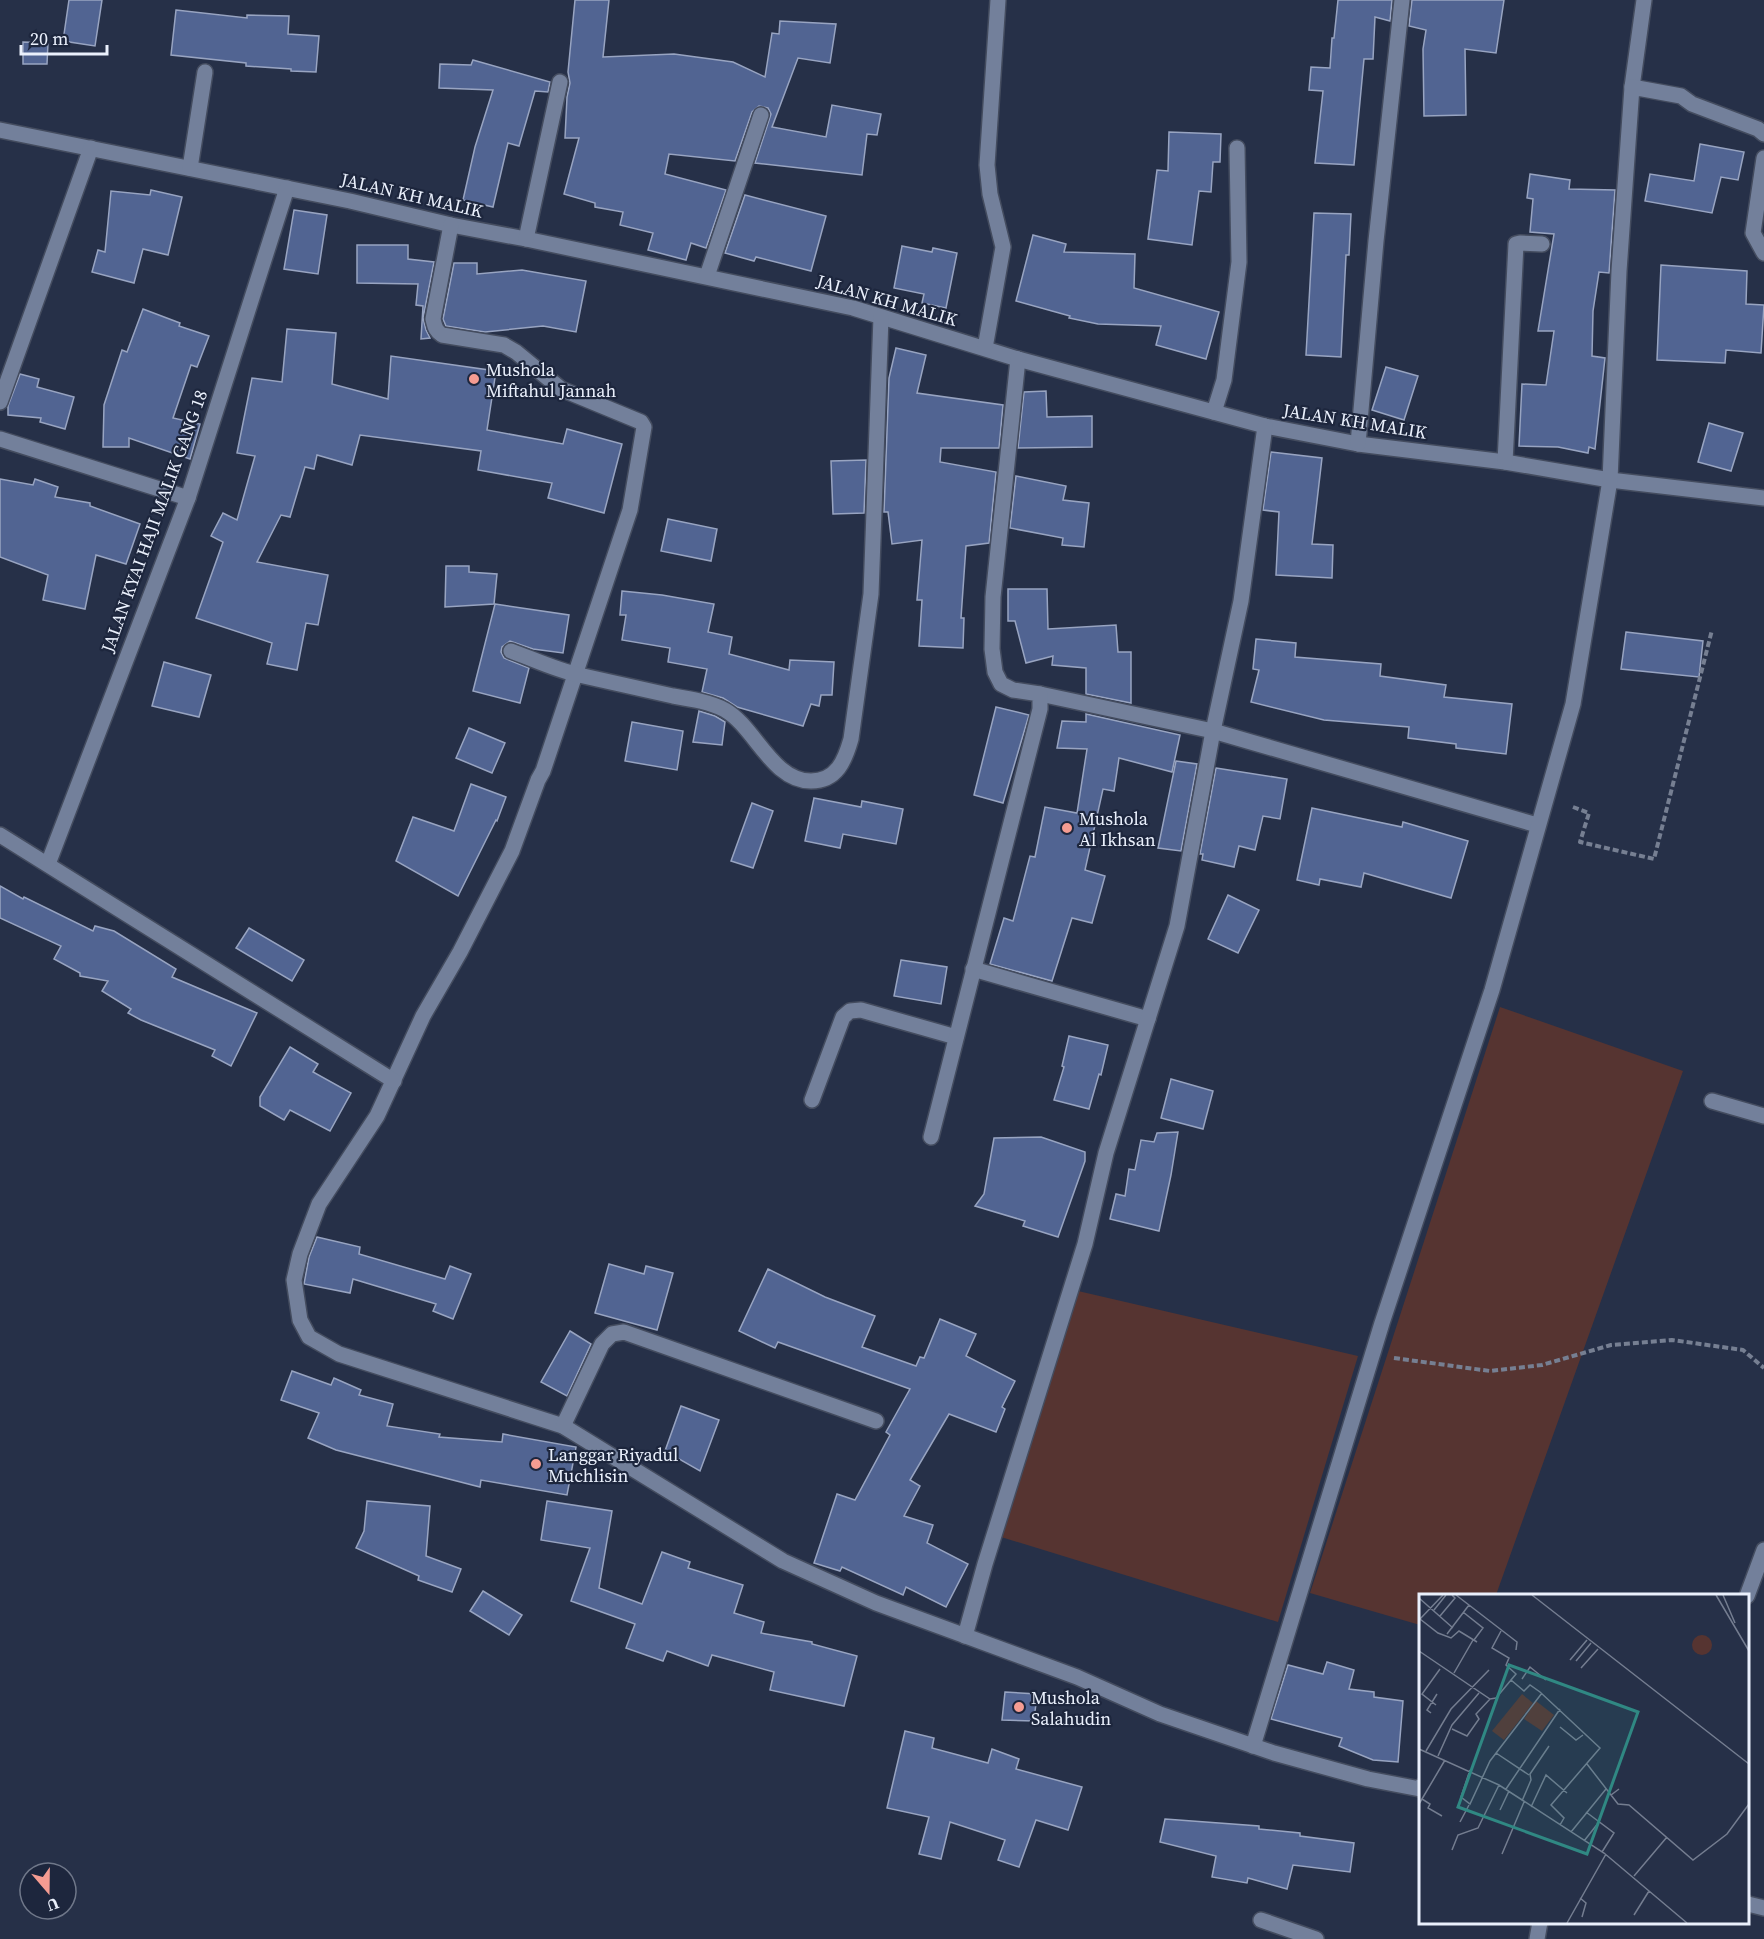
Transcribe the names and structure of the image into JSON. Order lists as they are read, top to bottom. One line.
{"streets":{"street":["JALAN KH MALIK","JALAN KYAI HAJI MALIK GANG 18"]},"crossings":[["JALAN KH MALIK","JALAN KYAI HAJI MALIK GANG 18"]],"places":["Mushola Miftahul Jannah","Mushola Al Ikhsan","Langgar Riyadul Muchlisin","Mushola Salahudin"],"scale_bar":"20 m","north":"bottom"}
